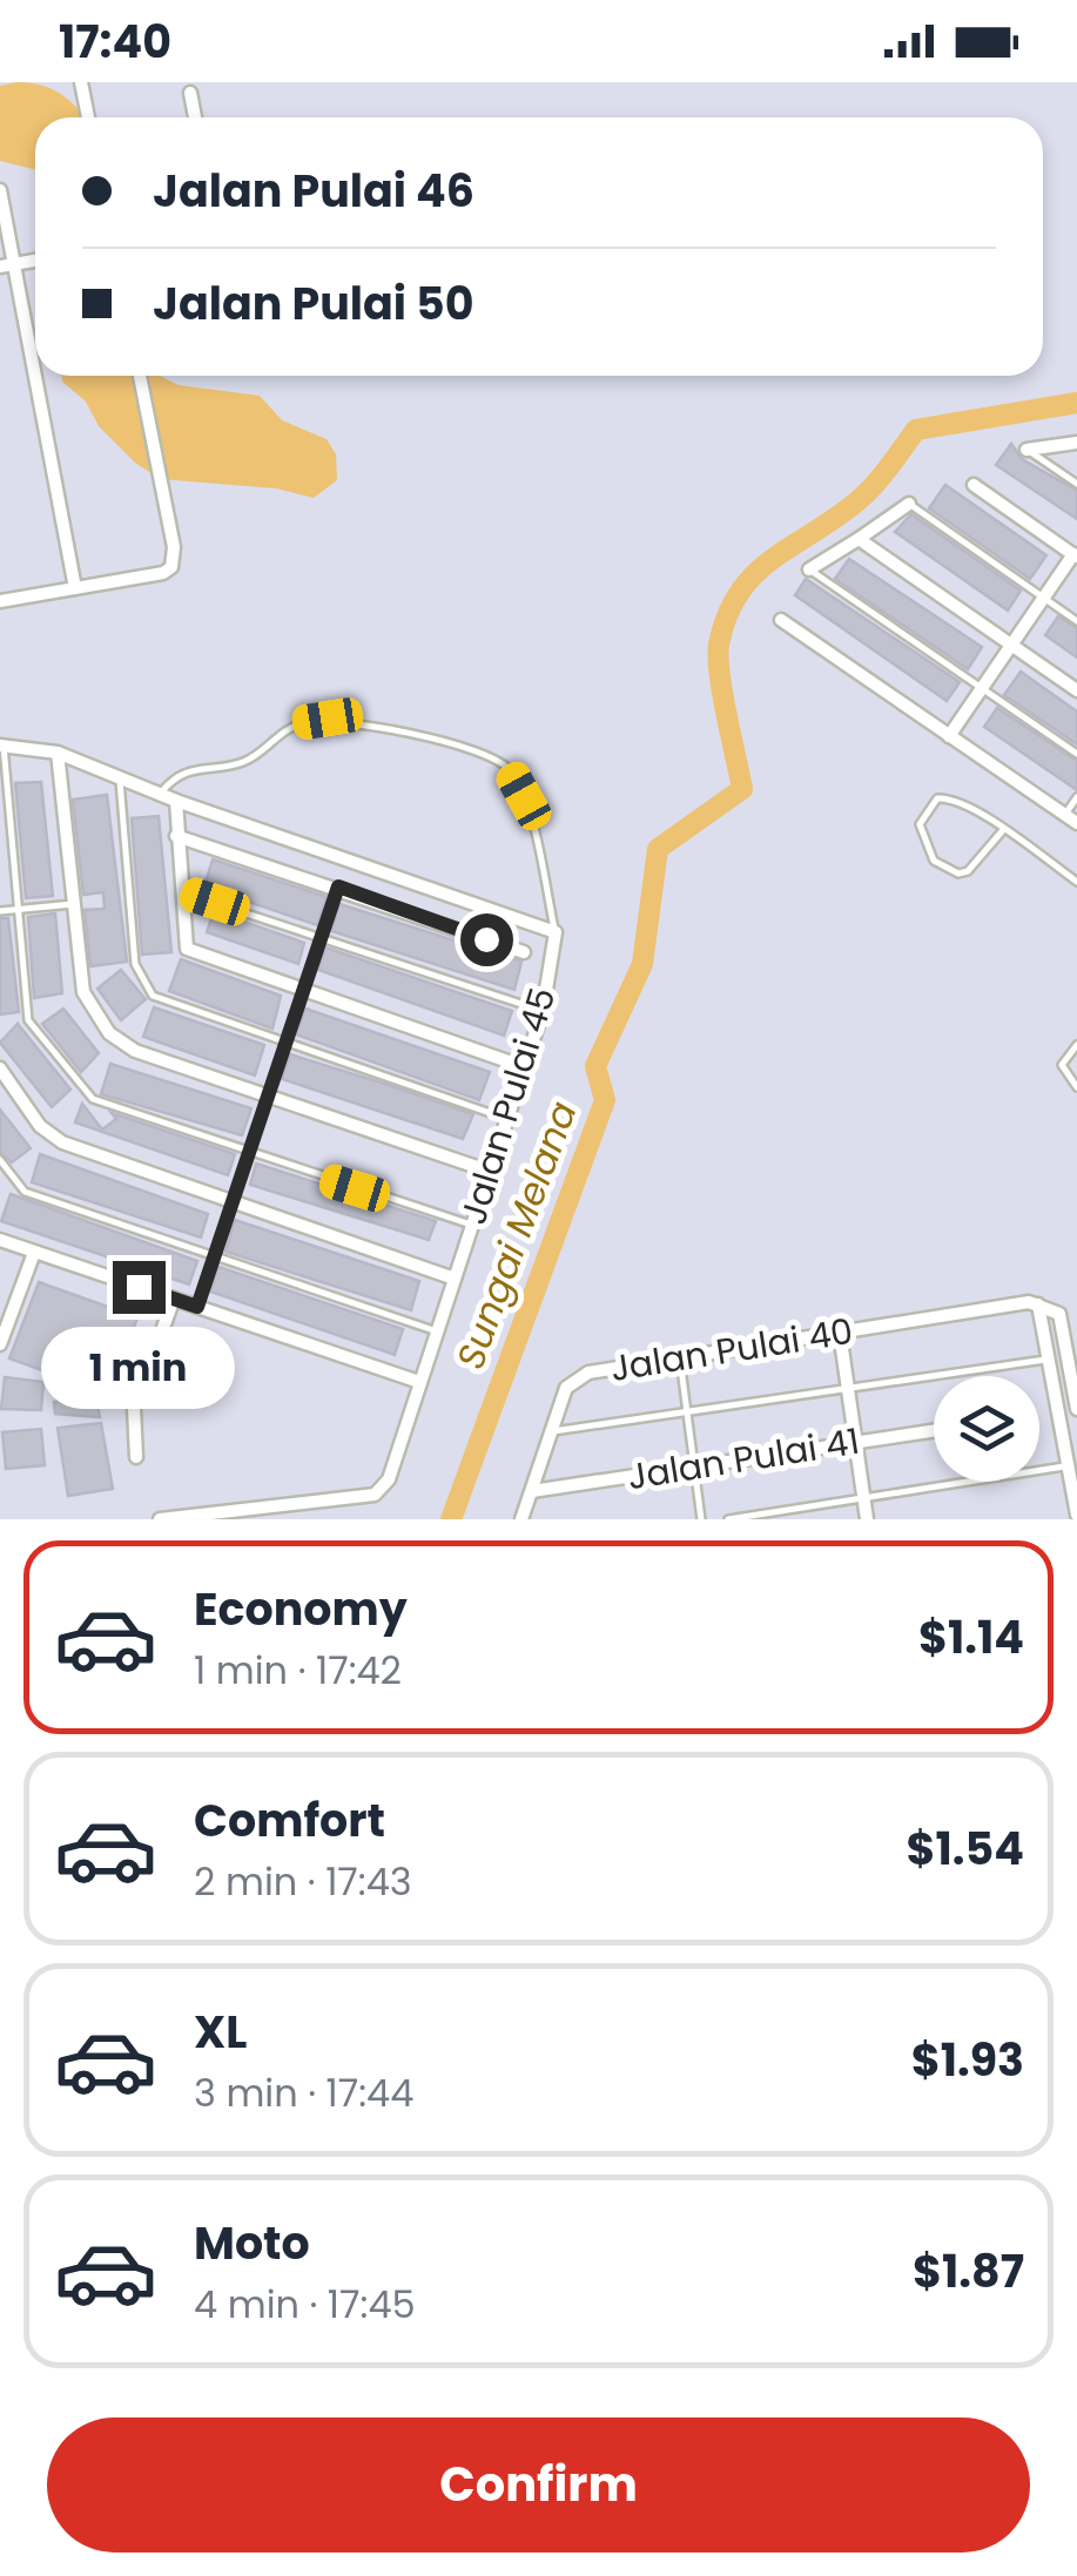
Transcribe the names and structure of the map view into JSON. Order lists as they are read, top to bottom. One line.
{"streets":{"street":["Jalan Pulai 45","Jalan Pulai 40","Jalan Pulai 41"]},"crossings":[["Jalan Pulai 40","Jalan Pulai 41"]],"water":["Sungai Melana"],"page":{"status":"17:40","banner":["Jalan Pulai 46","Jalan Pulai 50"],"bubble":"1 min","list":[{"name":"Economy","note":"1 min · 17:42","value":"$1.14"},{"name":"Comfort","note":"2 min · 17:43","value":"$1.54"},{"name":"XL","note":"3 min · 17:44","value":"$1.93"},{"name":"Moto","note":"4 min · 17:45","value":"$1.87"}],"buttons":"Confirm"}}
